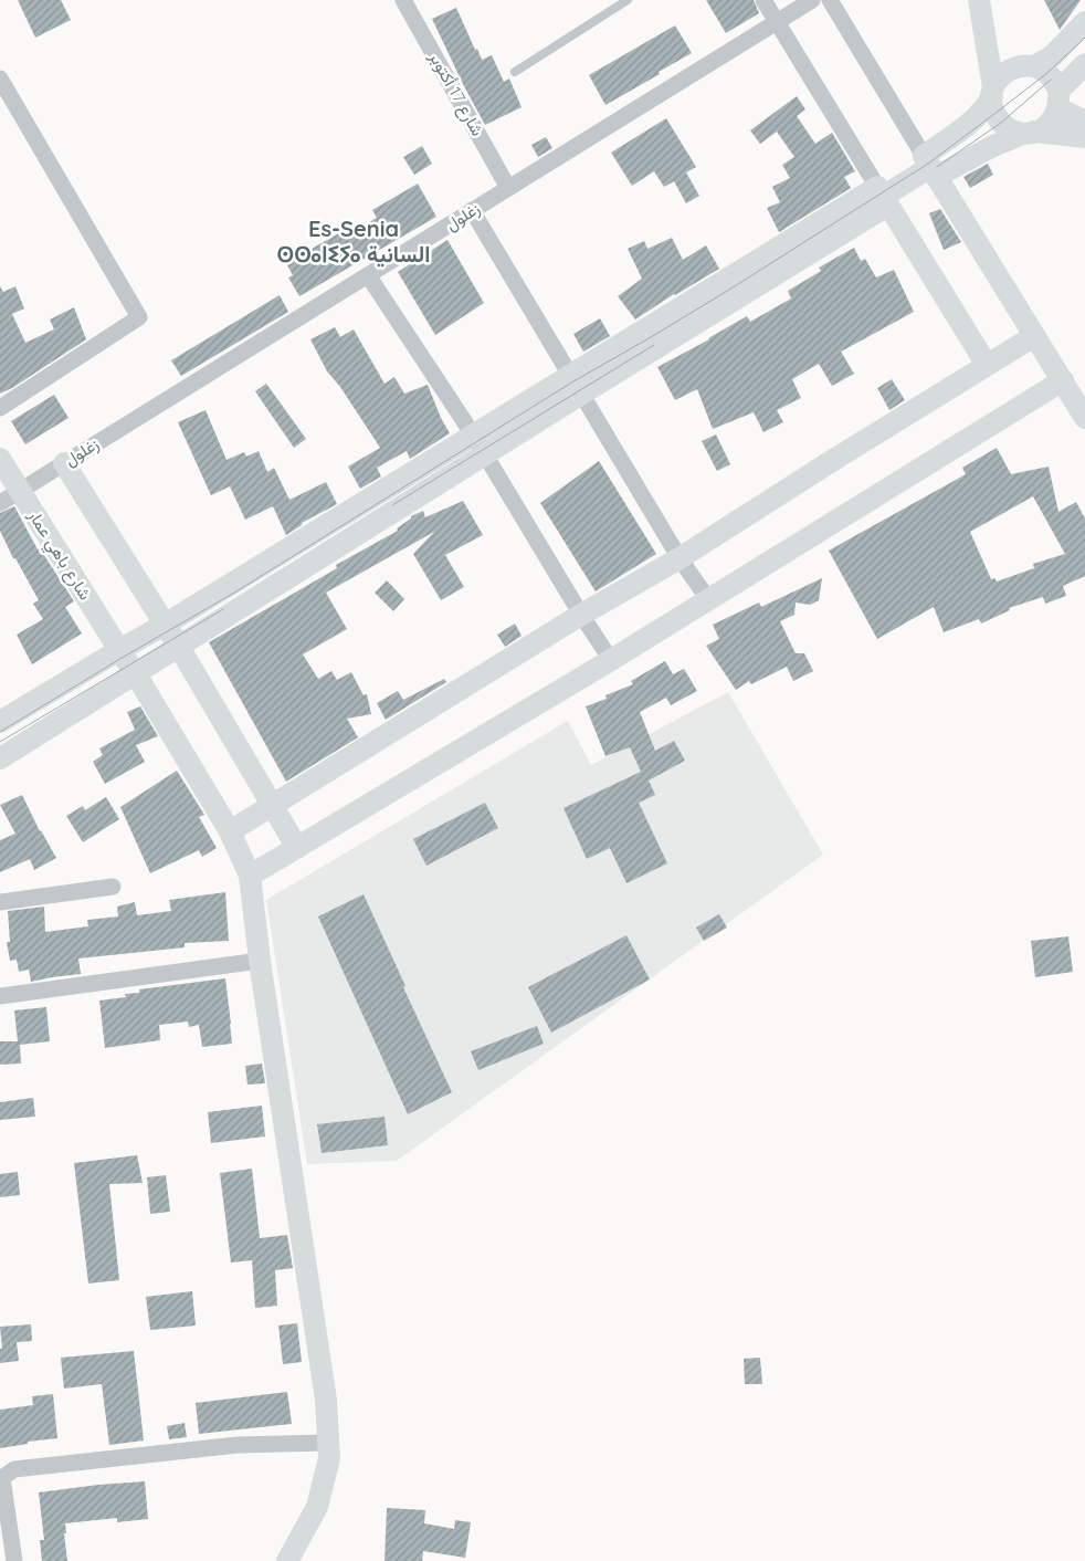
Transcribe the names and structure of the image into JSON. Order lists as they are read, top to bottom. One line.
{"streets":{"main road":["شارع باهي عمار"],"street":["شارع 17 أكتوبر","زغلول"]},"crossings":[["شارع 17 أكتوبر","زغلول"],["زغلول","شارع باهي عمار"]],"districts":["Es-Senia ⵙⵙⴰⵏⵉⵢⴰ السانية"]}
